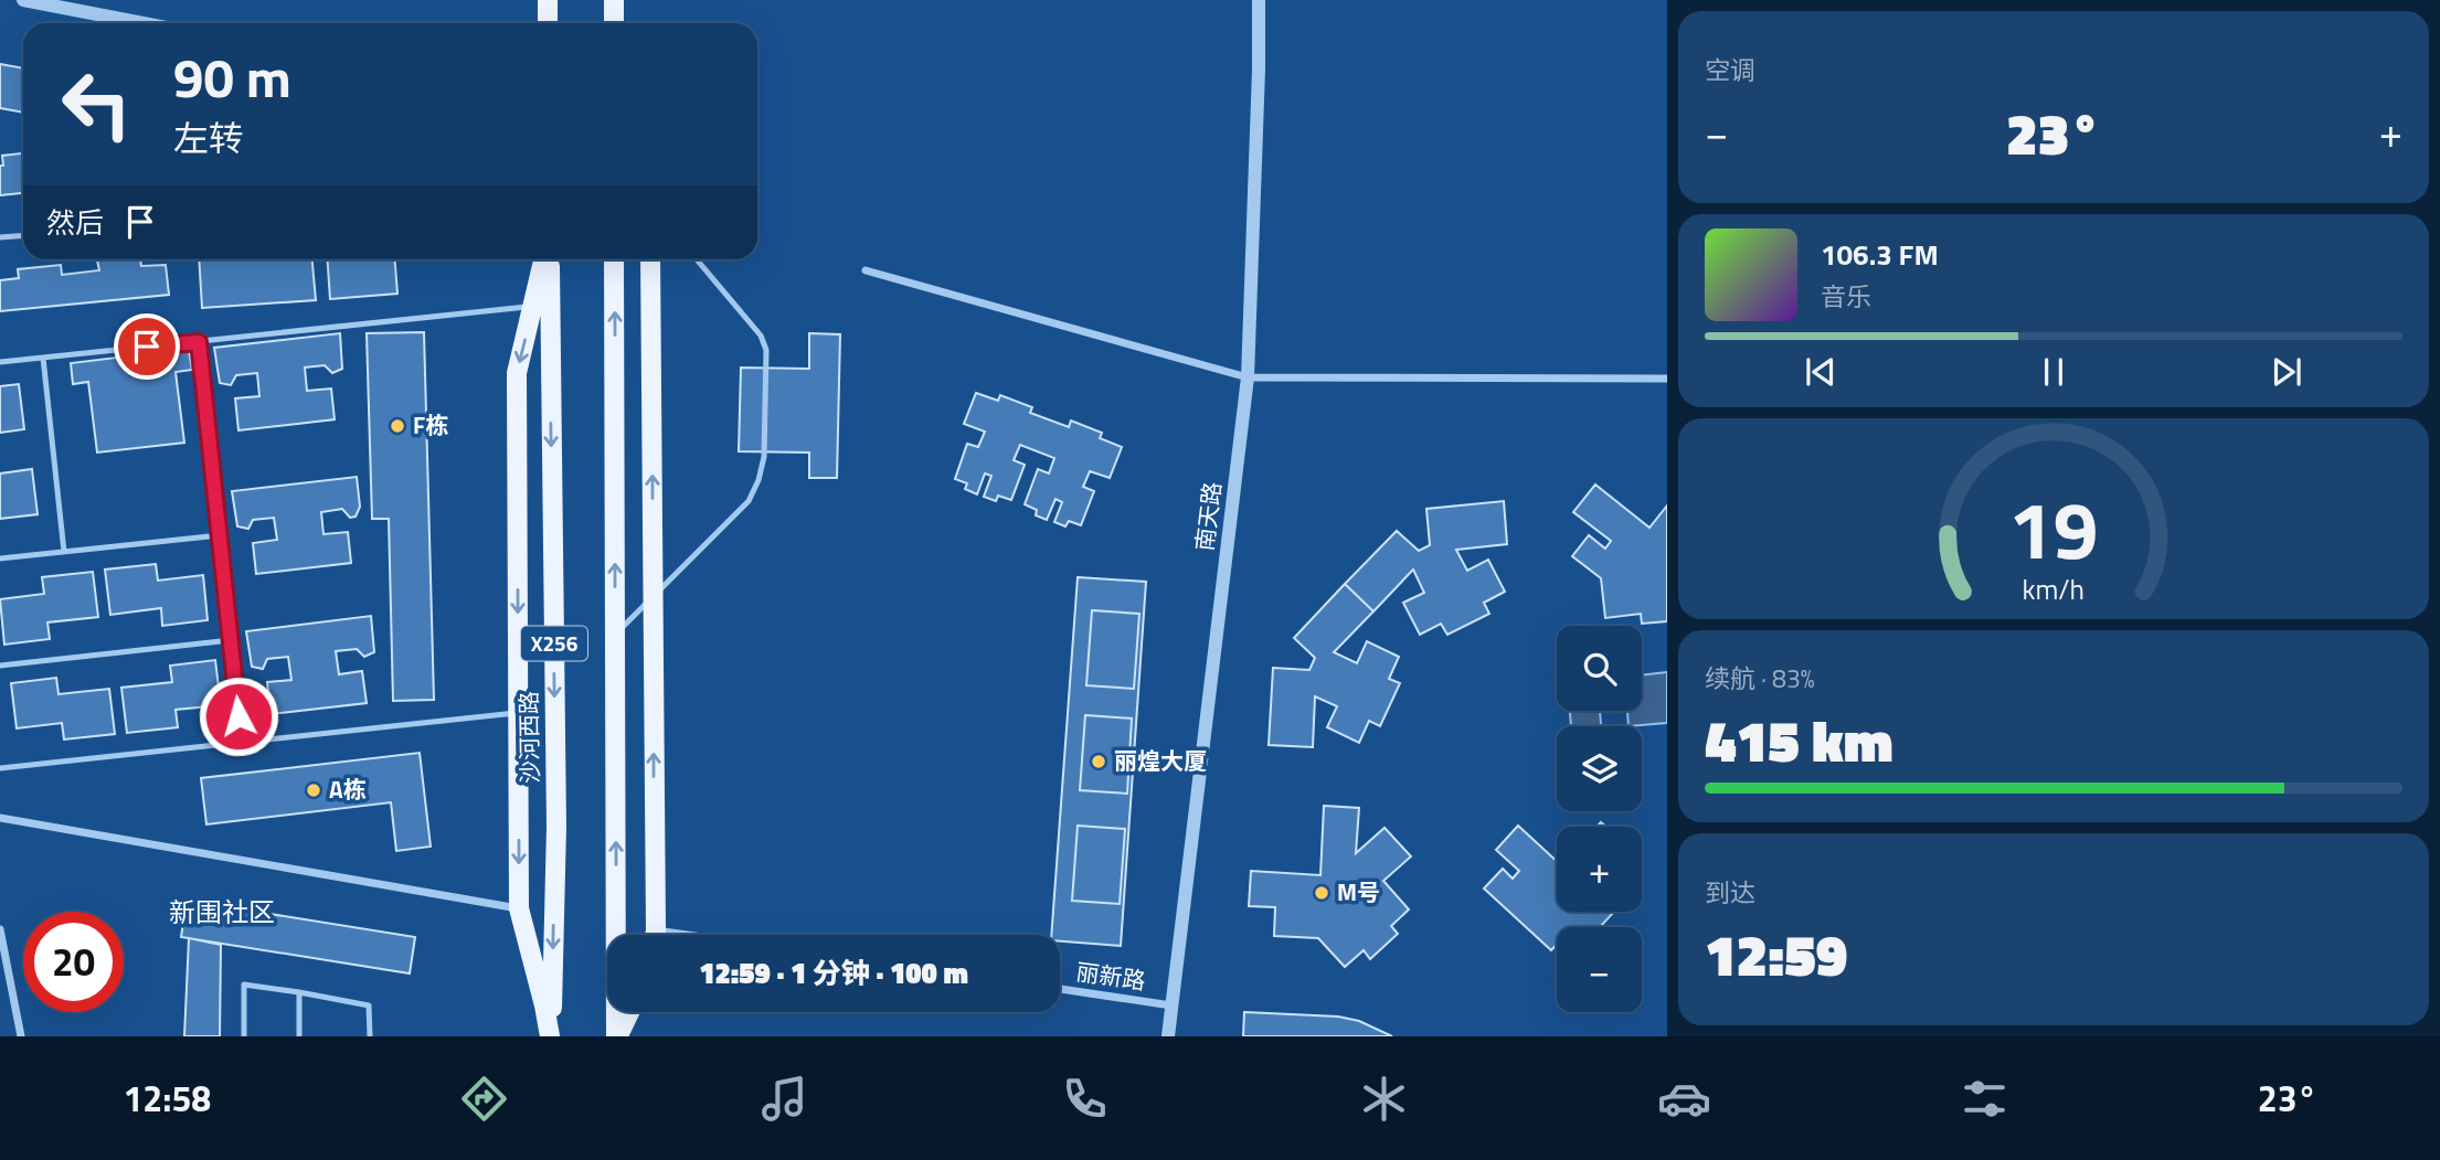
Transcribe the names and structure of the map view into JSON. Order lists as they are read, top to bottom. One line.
{"streets":{"main road":["X256","沙河西路"],"street":["南天路","丽新路"]},"crossings":[["南天路","丽新路"]],"districts":["新围社区"],"places":["F栋","丽煌大厦","A栋","M号"],"page":{"tile":["空调",["续航 · 83%","415 km"],["到达","12:59"]],"turn":["90 m","左转"],"heat":["−","23°","+"],"then":"然后","song":["106.3 FM","音乐"],"map_buttons":["+","−"],"limit":"20","trip":"12:59 · 1 分钟 · 100 m","tabs":["12:58","23°"],"gauge":["19","km/h"]}}
